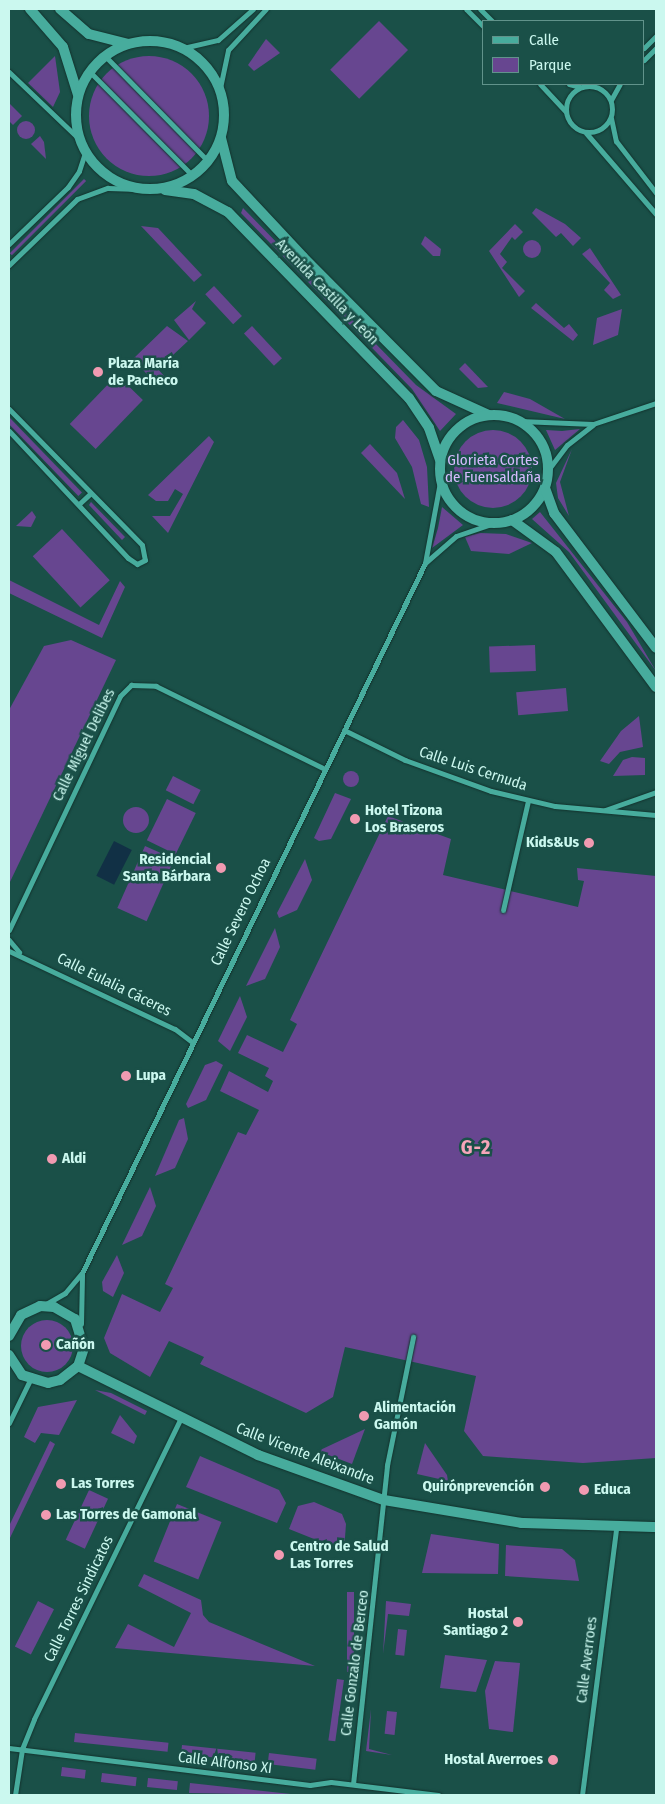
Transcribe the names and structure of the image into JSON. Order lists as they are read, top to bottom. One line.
{"streets":{"main road":["Avenida Castilla y León","Calle Vicente Aleixandre"],"street":["Calle Miguel Delibes","Calle Luis Cernuda","Calle Severo Ochoa","Calle Eulalia Cáceres","Calle Torres Sindicatos","Calle Averroes","Calle Gonzalo de Berceo","Calle Alfonso XI"]},"crossings":[["Avenida Castilla y León","Calle Severo Ochoa"],["Calle Miguel Delibes","Calle Severo Ochoa"],["Calle Luis Cernuda","Calle Severo Ochoa"],["Calle Severo Ochoa","Calle Eulalia Cáceres"],["Calle Vicente Aleixandre","Calle Torres Sindicatos"],["Calle Vicente Aleixandre","Calle Averroes"],["Calle Vicente Aleixandre","Calle Gonzalo de Berceo"],["Calle Torres Sindicatos","Calle Alfonso XI"],["Calle Gonzalo de Berceo","Calle Alfonso XI"]],"districts":["G-2"],"parks":["Glorieta Cortes de Fuensaldaña"],"places":["Plaza María de Pacheco","Hotel Tizona Los Braseros","Kids&Us","Residencial Santa Bárbara","Lupa","Aldi","Cañón","Alimentación Gamón","Las Torres","Quirónprevención","Educa","Las Torres de Gamonal","Centro de Salud Las Torres","Hostal Santiago 2","Hostal Averroes"],"legend":["Calle","Parque"]}
